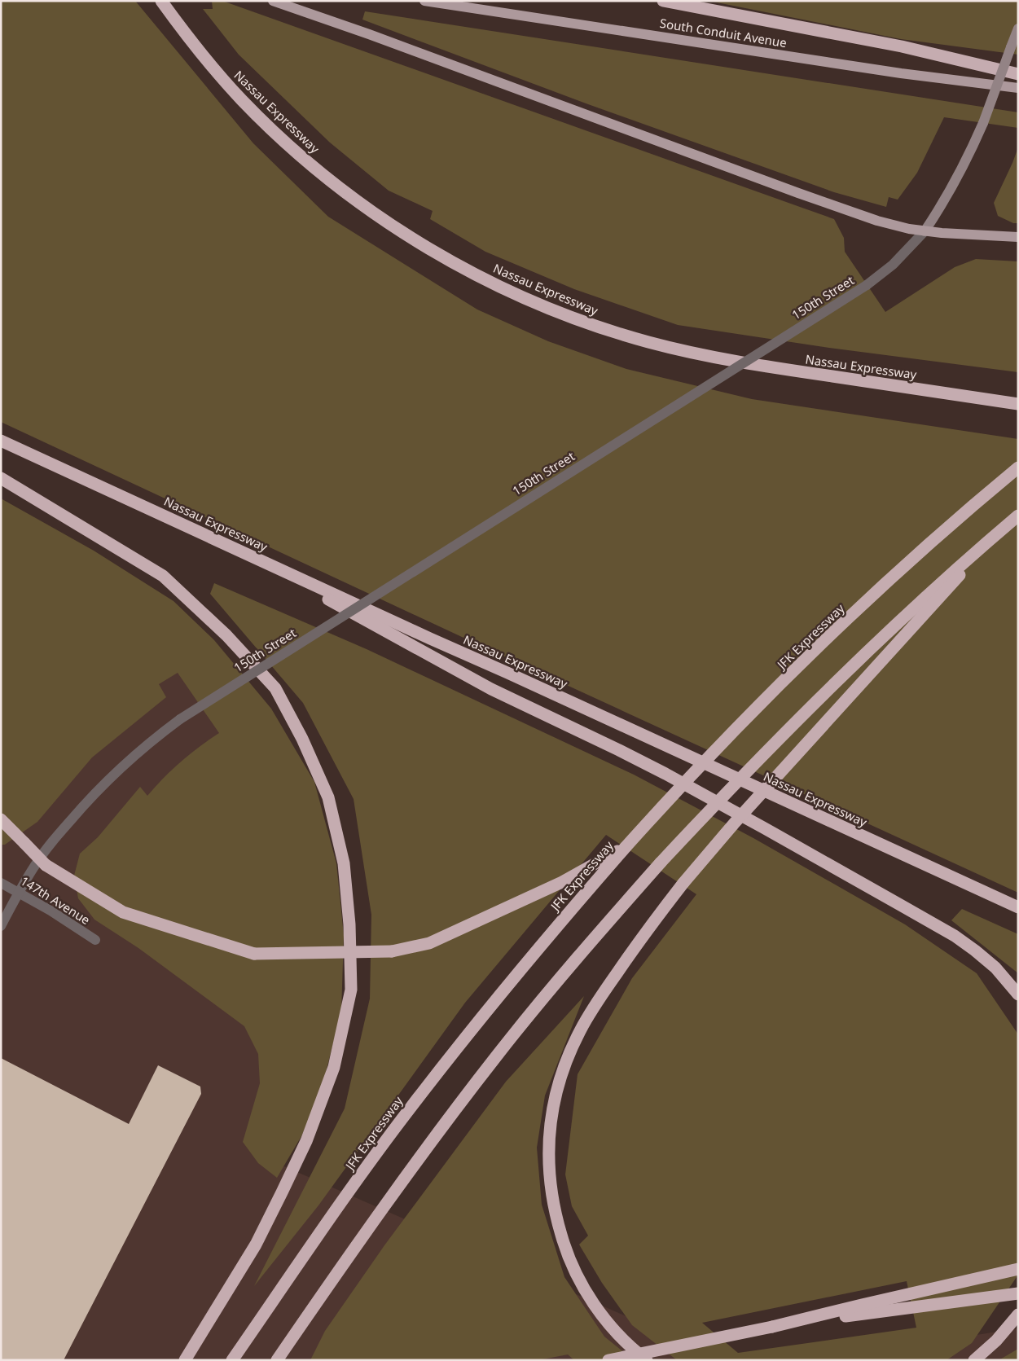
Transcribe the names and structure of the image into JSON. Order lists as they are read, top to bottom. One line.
{"streets":{"highway":["Nassau Expressway","JFK Expressway"],"main road":["South Conduit Avenue","150th Street"],"street":["147th Avenue"]},"crossings":[["150th Street","147th Avenue"]]}
